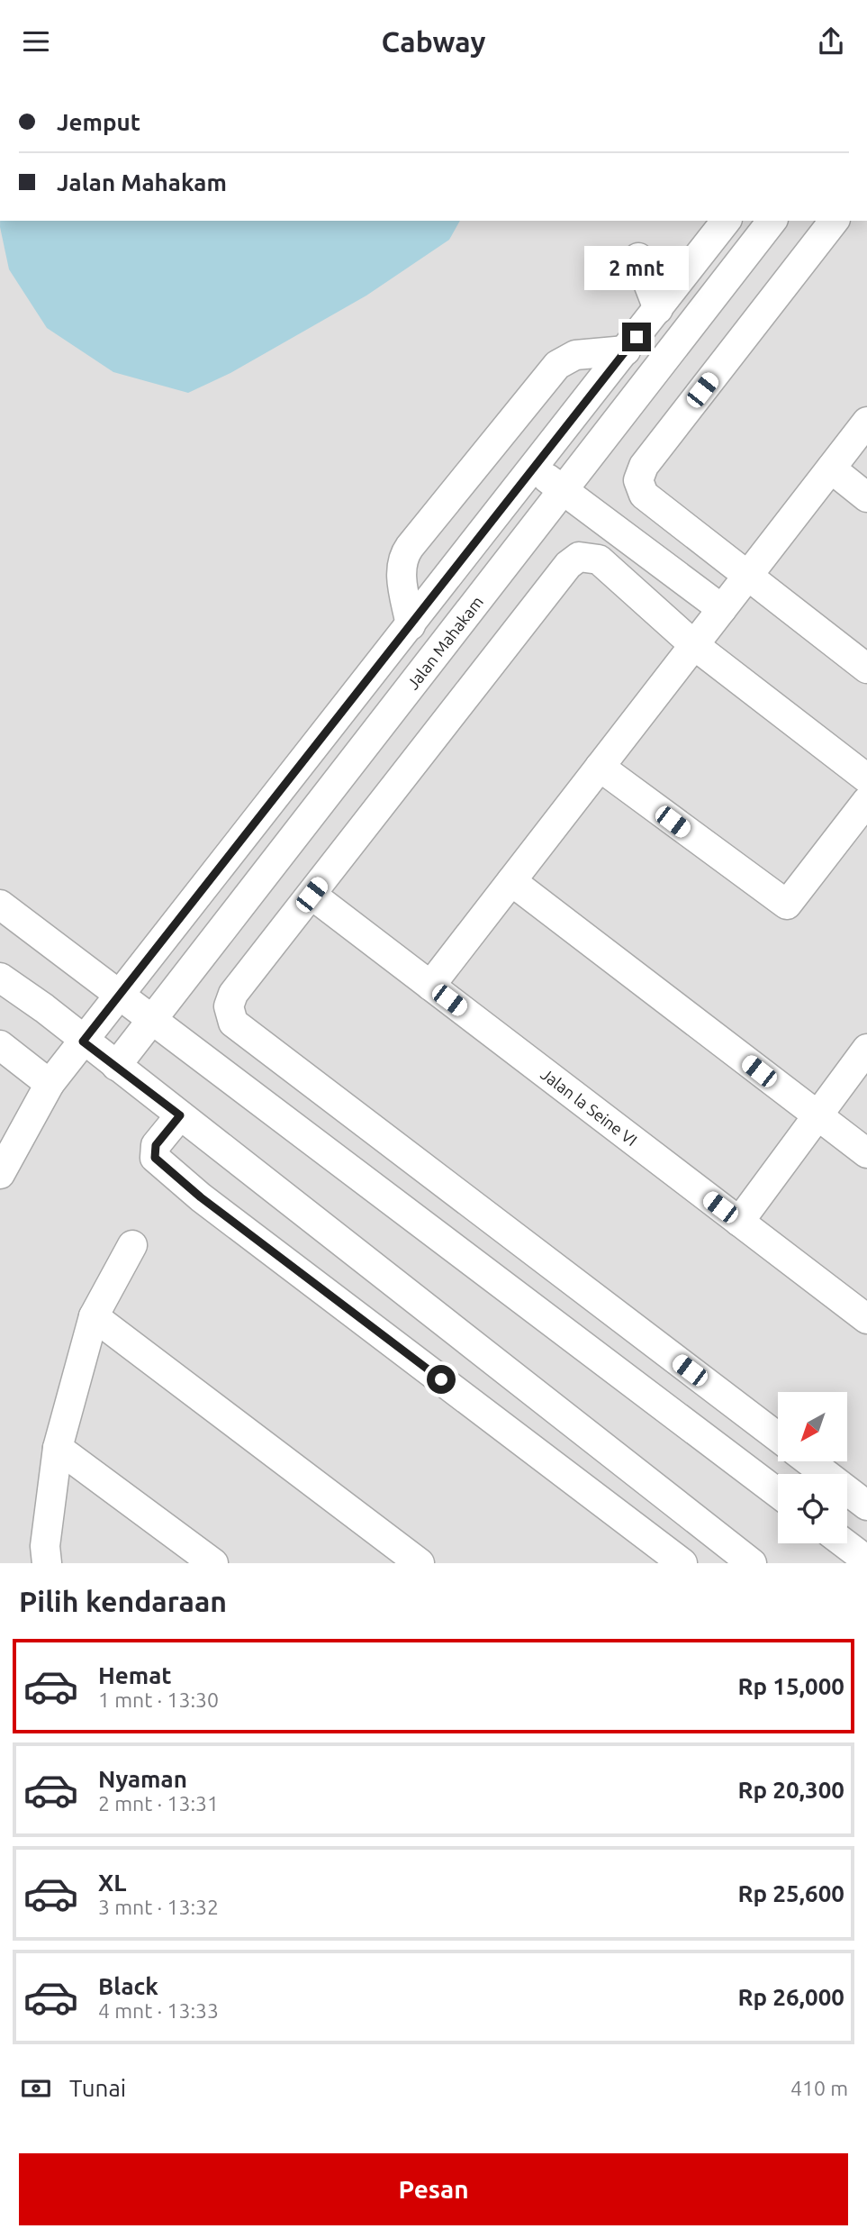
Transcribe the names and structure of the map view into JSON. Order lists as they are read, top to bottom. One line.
{"streets":{"street":["Jalan Mahakam","Jalan la Seine VI"]},"north":"bottom left","page":{"header":"Cabway","banner":["Jemput","Jalan Mahakam"],"bubble":"2 mnt","heading":"Pilih kendaraan","list":[{"name":"Hemat","note":"1 mnt · 13:30","value":"Rp 15,000"},{"name":"Nyaman","note":"2 mnt · 13:31","value":"Rp 20,300"},{"name":"XL","note":"3 mnt · 13:32","value":"Rp 25,600"},{"name":"Black","note":"4 mnt · 13:33","value":"Rp 26,000"}],"pay":["Tunai","410 m"],"buttons":"Pesan"}}
